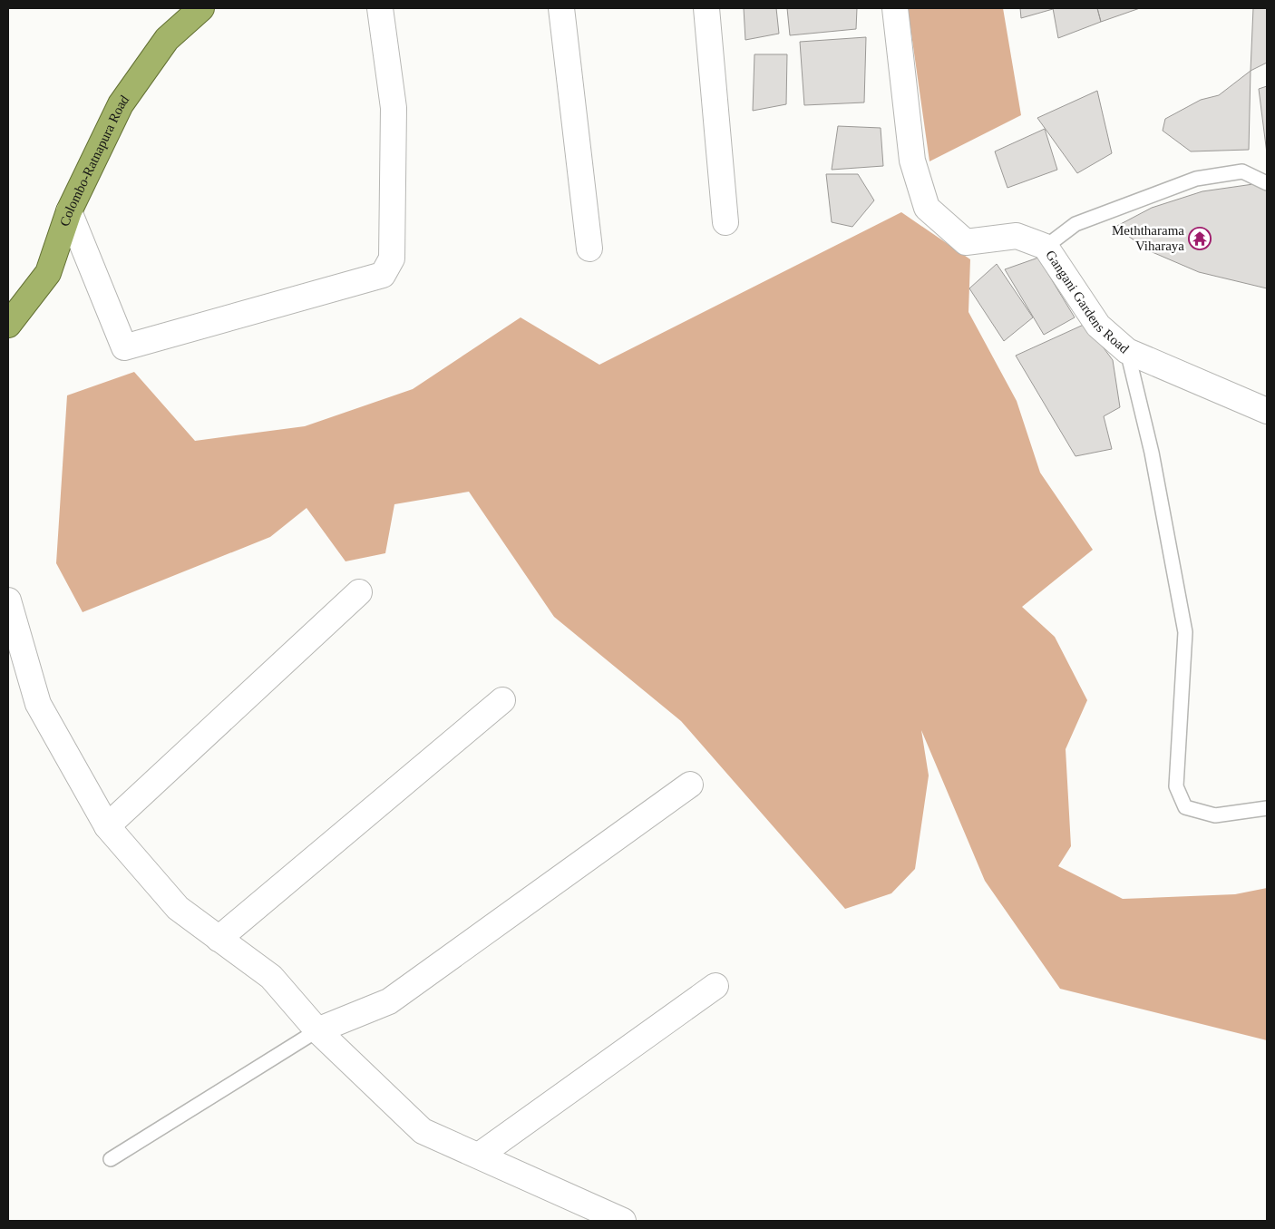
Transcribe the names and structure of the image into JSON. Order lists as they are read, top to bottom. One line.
{"streets":{"highway":["Colombo-Ratnapura Road"],"street":["Gangani Gardens Road"]},"places":{"temple":["Meththarama Viharaya"]}}
